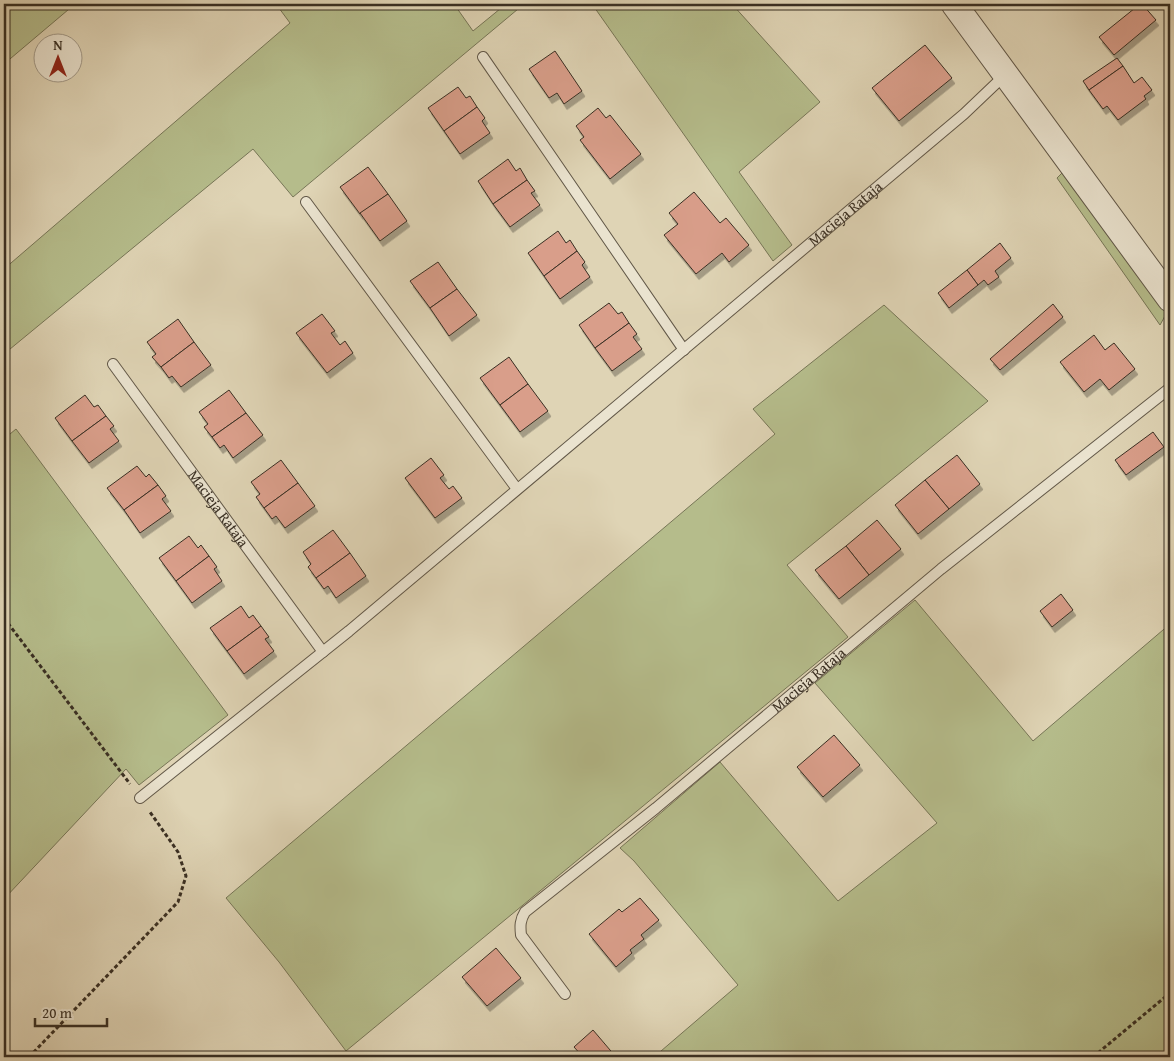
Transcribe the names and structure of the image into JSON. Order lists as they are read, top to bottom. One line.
{"streets":{"lane":["Macieja Rataja"]},"scale_bar":"20 m","north":"top"}
